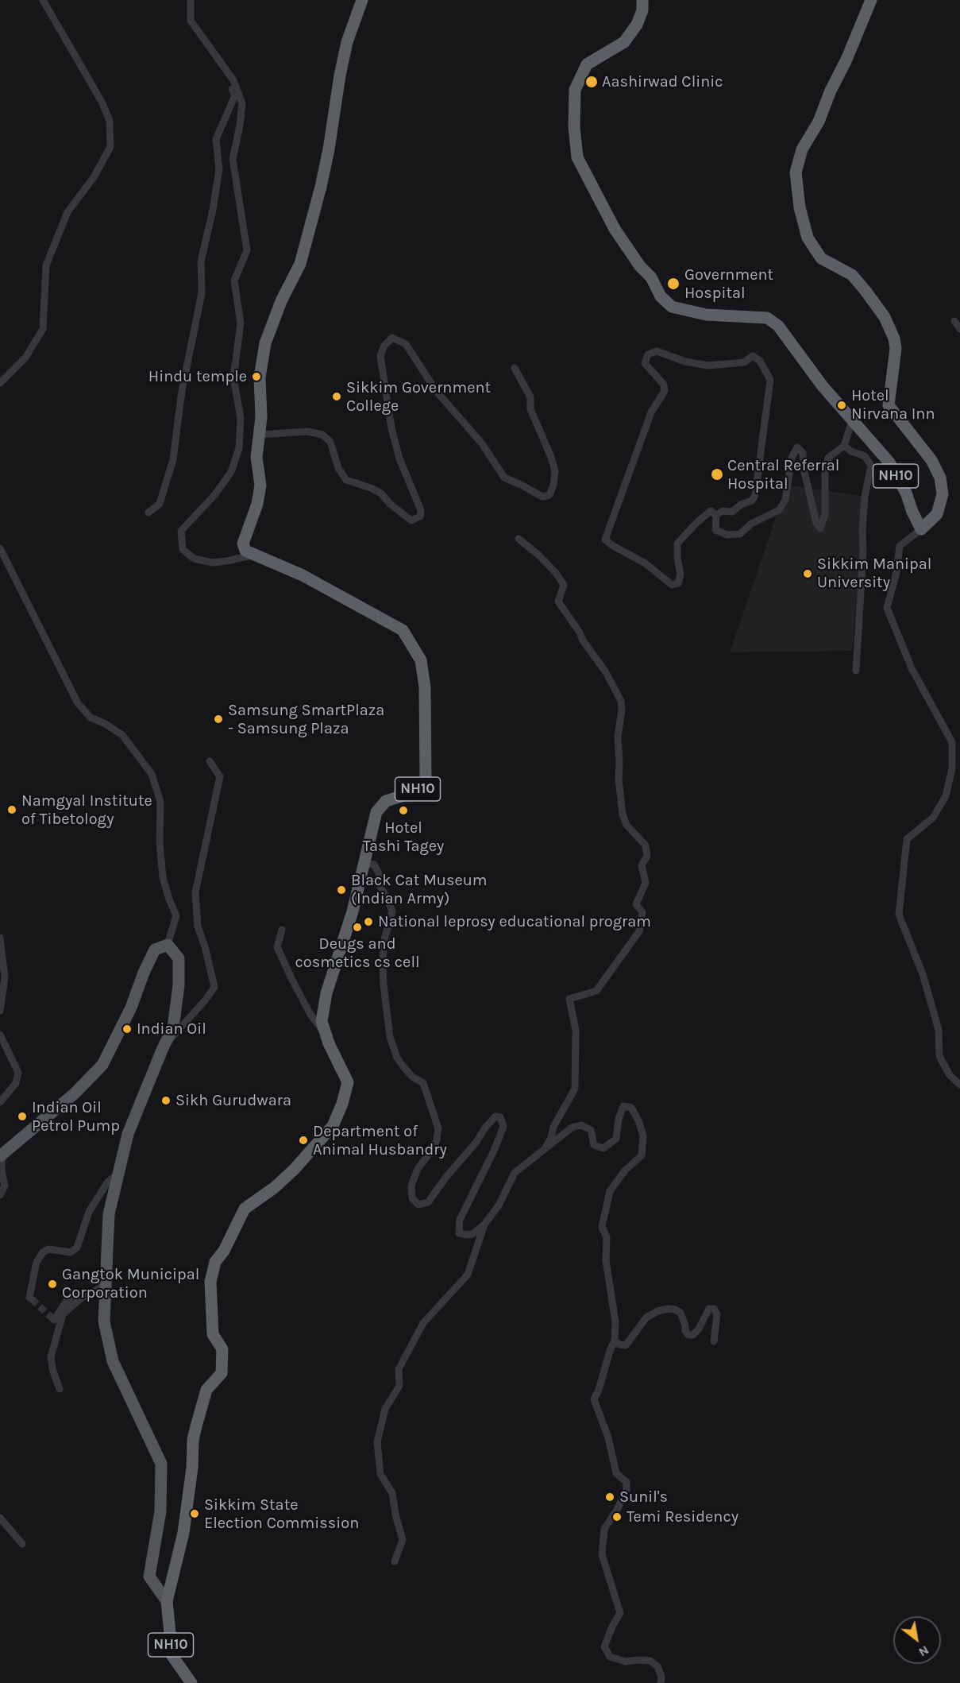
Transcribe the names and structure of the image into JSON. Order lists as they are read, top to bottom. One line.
{"streets":{"highway":["NH10"]},"places":["Aashirwad Clinic","Government Hospital","Hindu temple","Sikkim Government College","Hotel Nirvana Inn","Central Referral Hospital","Sikkim Manipal University","Samsung SmartPlaza - Samsung Plaza","Namgyal Institute of Tibetology","Hotel Tashi Tagey","Black Cat Museum (Indian Army)","National leprosy educational program","Deugs and cosmetics cs cell","Indian Oil","Sikh Gurudwara","Indian Oil Petrol Pump","Department of Animal Husbandry","Gangtok Municipal Corporation","Sunil's","Sikkim State Election Commission","Temi Residency"],"north":"bottom right"}
